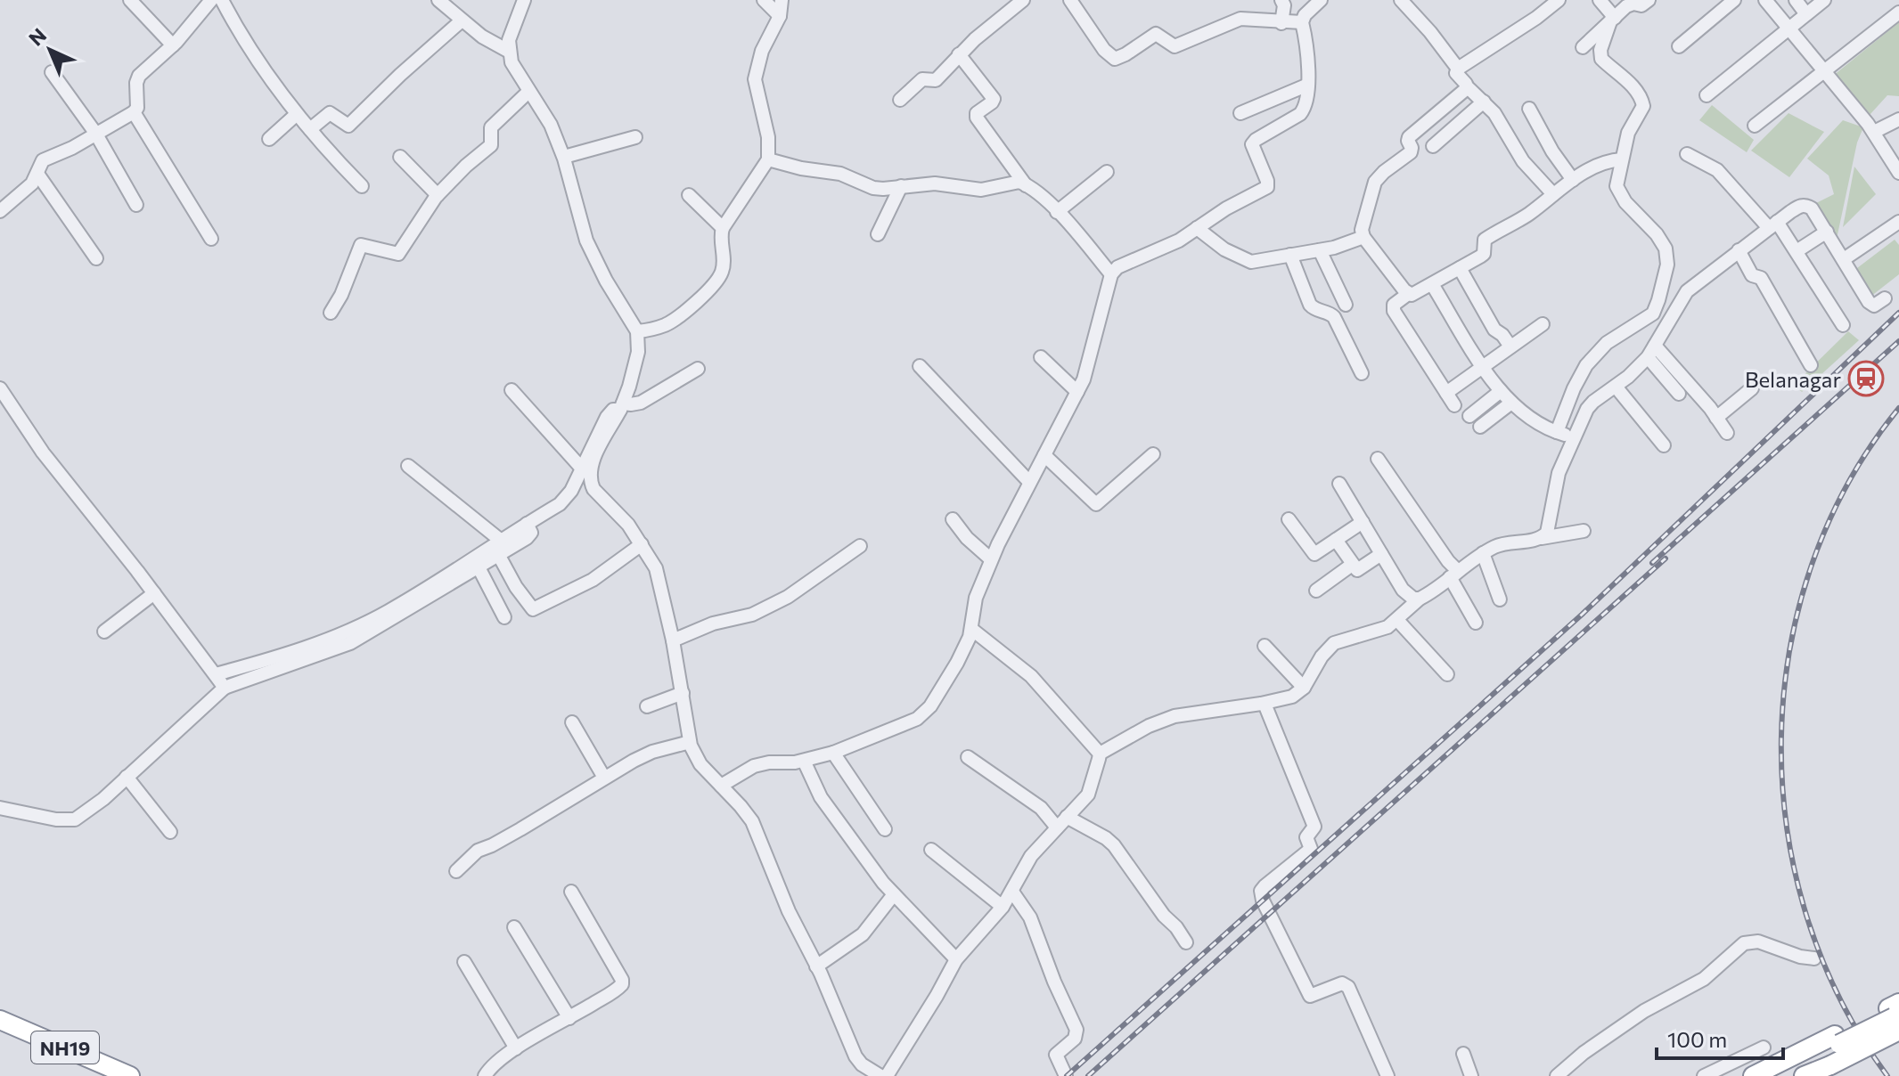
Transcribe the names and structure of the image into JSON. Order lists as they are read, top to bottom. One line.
{"streets":{"highway":["NH19"]},"places":{"station":["Belanagar"]},"scale_bar":"100 m","north":"top left"}
